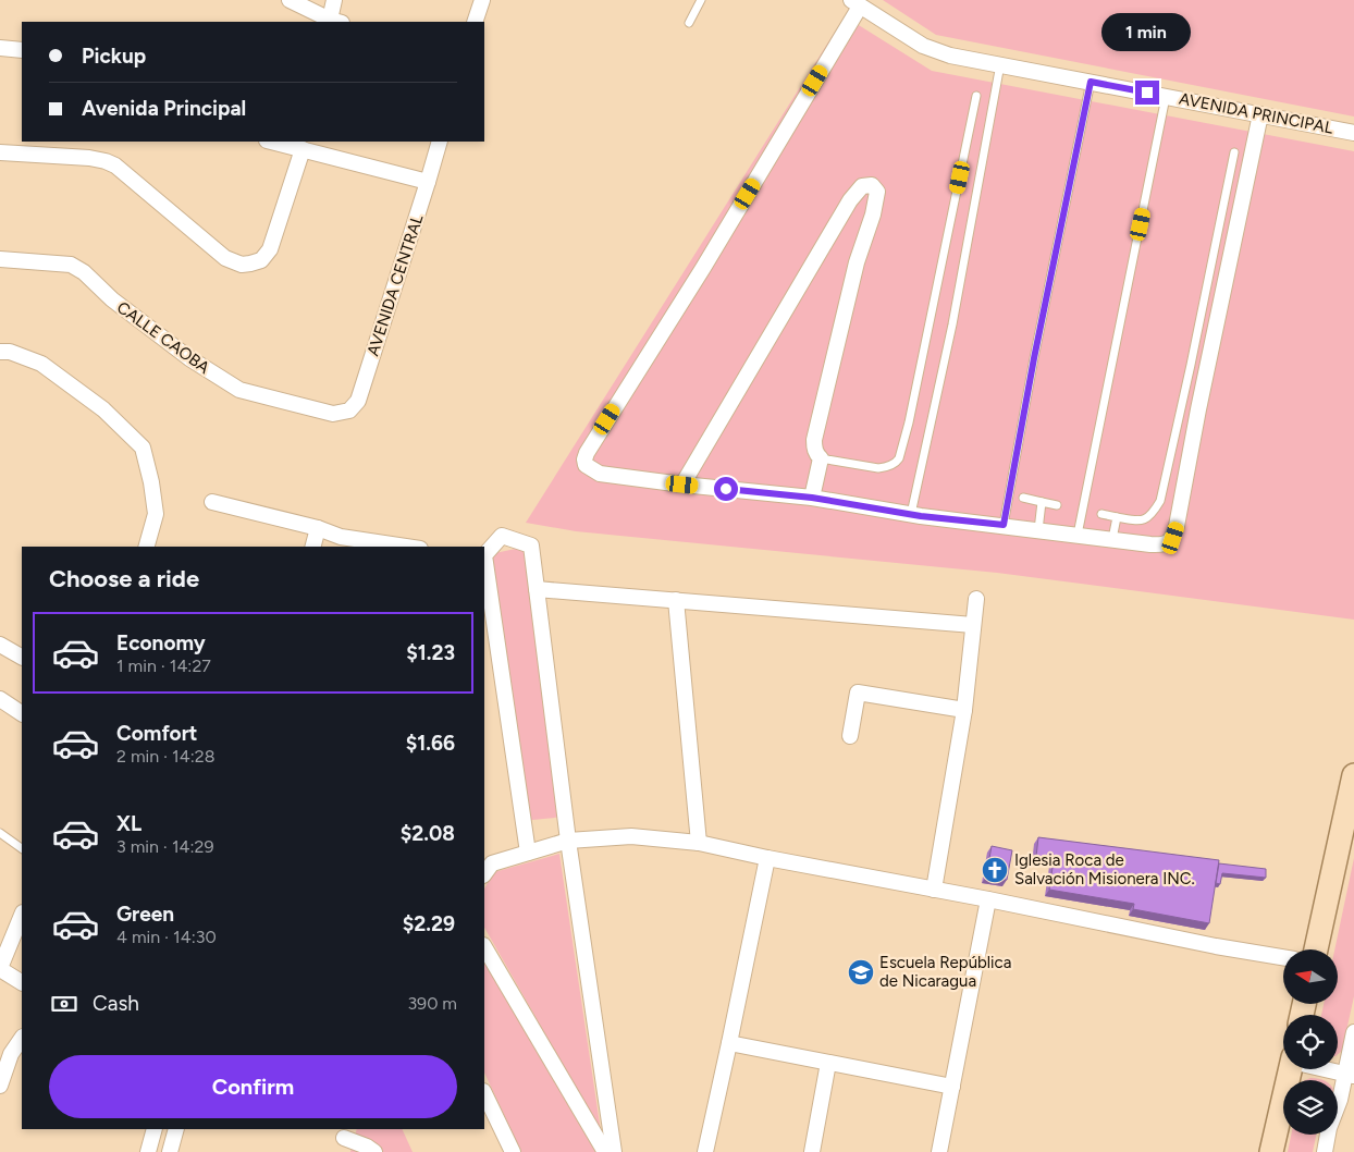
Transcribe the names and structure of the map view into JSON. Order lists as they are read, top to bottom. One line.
{"streets":{"street":["AVENIDA PRINCIPAL","AVENIDA CENTRAL","CALLE CAOBA"]},"crossings":[["AVENIDA CENTRAL","CALLE CAOBA"]],"places":{"church":["Iglesia Roca de Salvación Misionera INC."],"school or university":["Escuela República de Nicaragua"]},"north":"left","page":{"bubble":"1 min","banner":["Pickup","Avenida Principal"],"heading":"Choose a ride","list":[{"name":"Economy","note":"1 min · 14:27","value":"$1.23"},{"name":"Comfort","note":"2 min · 14:28","value":"$1.66"},{"name":"XL","note":"3 min · 14:29","value":"$2.08"},{"name":"Green","note":"4 min · 14:30","value":"$2.29"}],"pay":["Cash","390 m"],"buttons":"Confirm"}}
